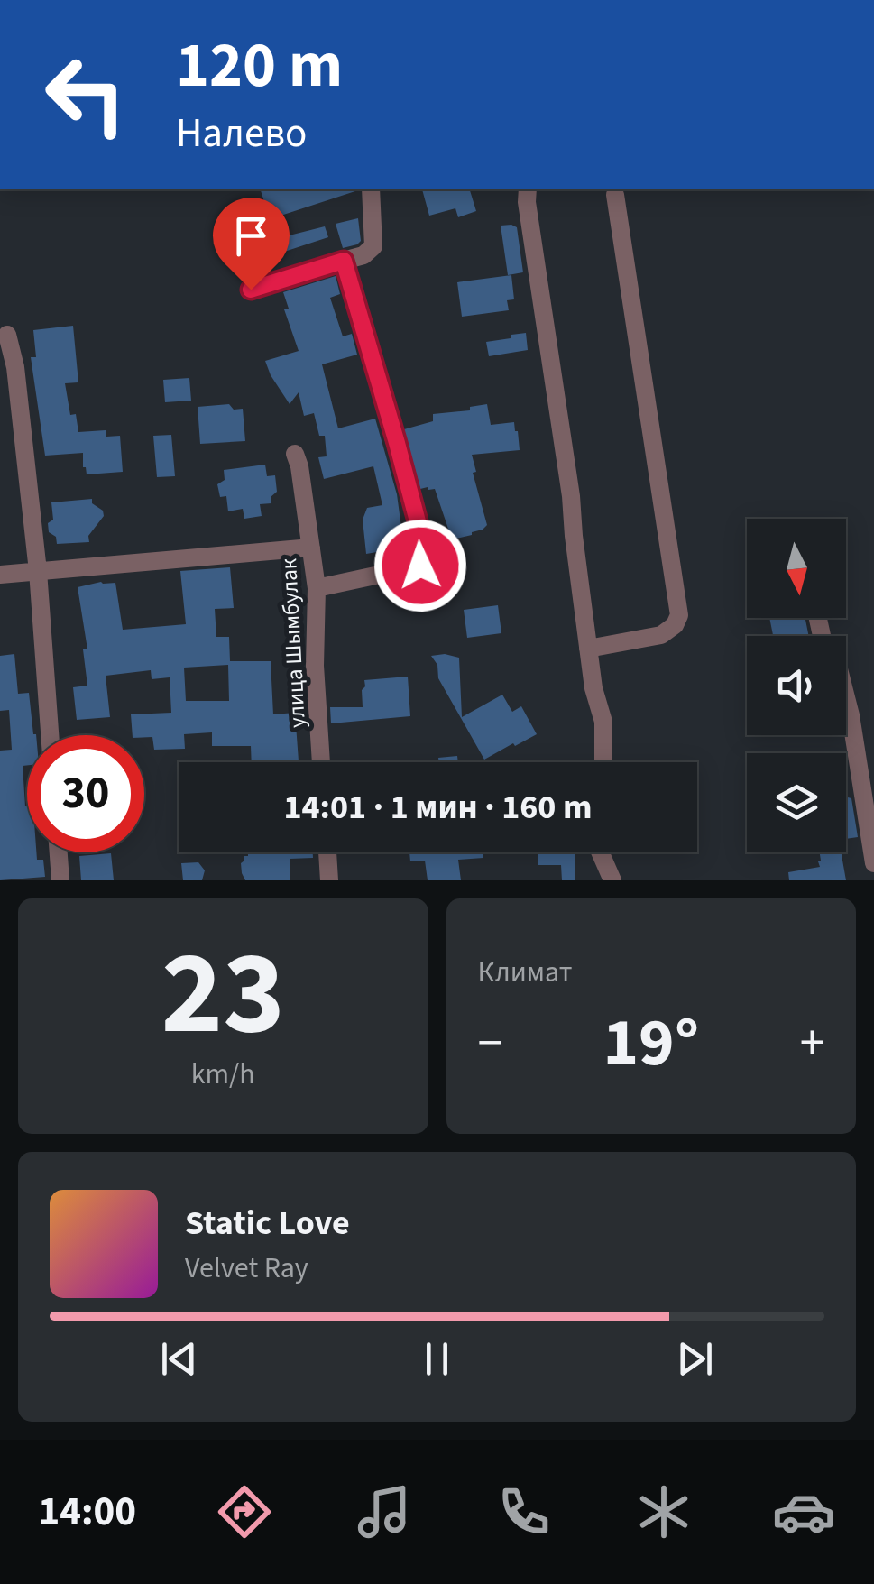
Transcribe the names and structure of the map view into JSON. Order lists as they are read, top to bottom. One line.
{"streets":{"street":["улица Шымбулак"]},"north":"bottom","page":{"turn":["120 m","Налево"],"limit":"30","trip":"14:01 · 1 мин · 160 m","tile":[["23","km/h"],"Климат"],"heat":["−","19°","+"],"song":["Static Love","Velvet Ray"],"tabs":"14:00"}}
